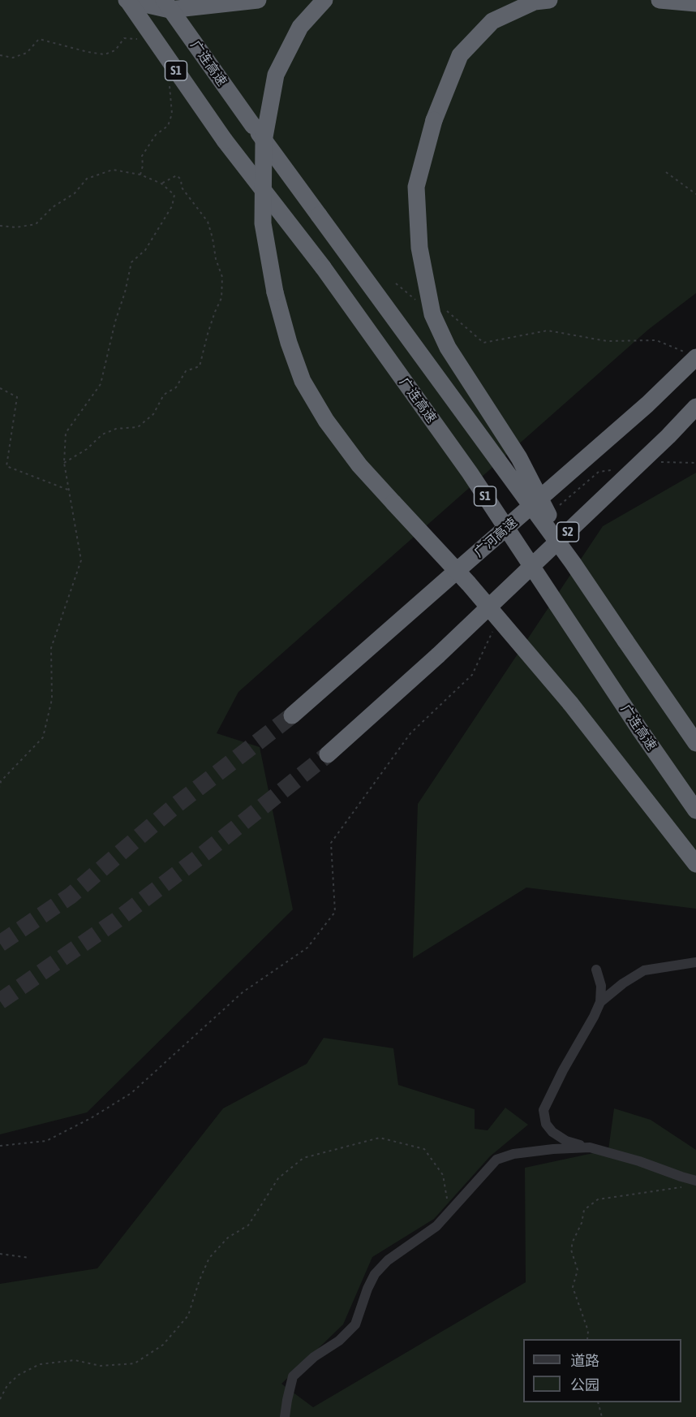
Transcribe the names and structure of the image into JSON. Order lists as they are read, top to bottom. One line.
{"streets":{"highway":["广连高速","S1","S2","广河高速"]},"legend":["道路","公园"]}
